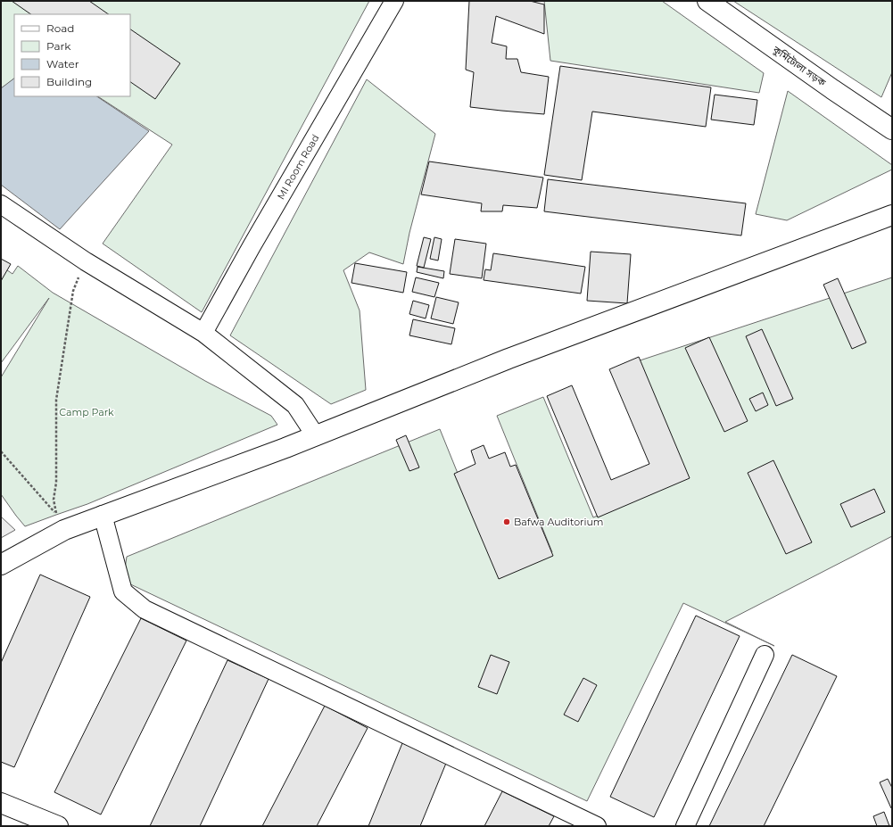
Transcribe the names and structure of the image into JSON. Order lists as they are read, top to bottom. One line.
{"streets":{"street":["কুর্মিটোলা সড়ক","MI Room Road"]},"parks":["Camp Park"],"places":["Bafwa Auditorium"],"legend":["Road","Park","Water","Building"]}
